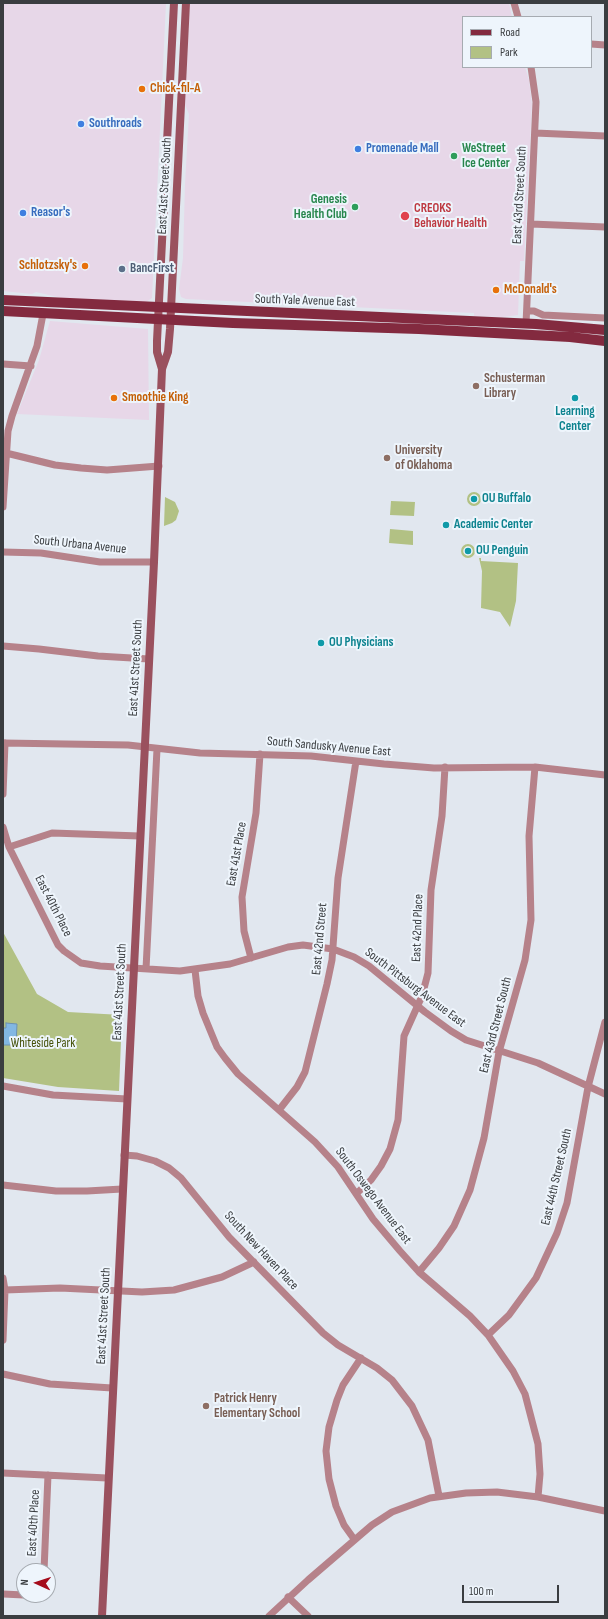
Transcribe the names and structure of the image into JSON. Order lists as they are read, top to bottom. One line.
{"streets":{"main road":["East 41st Street South","South Yale Avenue East"],"street":["East 43rd Street South","South Urbana Avenue","South Sandusky Avenue East","East 41st Place","East 40th Place","East 42nd Place","East 42nd Street","South Pittsburg Avenue East","East 44th Street South","South Oswego Avenue East","South New Haven Place"]},"crossings":[["East 41st Street South","South Yale Avenue East"],["East 41st Street South","South Urbana Avenue"],["East 41st Street South","South Sandusky Avenue East"],["East 41st Street South","East 40th Place"],["East 41st Street South","South Pittsburg Avenue East"],["East 41st Street South","South New Haven Place"],["East 43rd Street South","South Yale Avenue East"],["East 43rd Street South","South Sandusky Avenue East"],["East 43rd Street South","South Pittsburg Avenue East"],["East 43rd Street South","South Oswego Avenue East"],["South Sandusky Avenue East","East 41st Place"],["South Sandusky Avenue East","East 42nd Place"],["South Sandusky Avenue East","East 42nd Street"],["East 41st Place","South Pittsburg Avenue East"],["East 40th Place","South Pittsburg Avenue East"],["East 42nd Place","South Pittsburg Avenue East"],["East 42nd Place","South Oswego Avenue East"],["East 42nd Street","South Pittsburg Avenue East"],["East 42nd Street","South Oswego Avenue East"],["South Pittsburg Avenue East","East 44th Street South"],["South Pittsburg Avenue East","South Oswego Avenue East"],["East 44th Street South","South Oswego Avenue East"]],"parks":["Whiteside Park"],"places":["Chick-fil-A","Southroads","Promenade Mall","WeStreet Ice Center","Genesis Health Club","Reasor's","CREOKS Behavior Health","Schlotzsky's","BancFirst","McDonald's","Schusterman Library","Smoothie King","Learning Center","University of Oklahoma","OU Buffalo","Academic Center","OU Penguin","OU Physicians","Patrick Henry Elementary School"],"legend":["Road","Park"],"scale_bar":"100 m","north":"left"}
